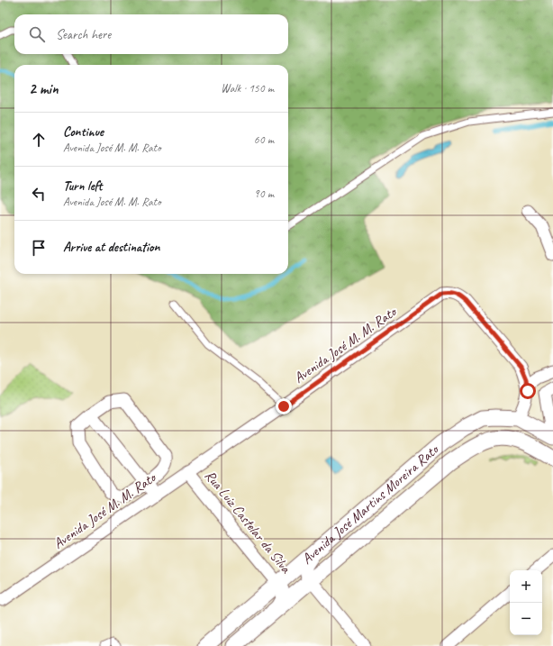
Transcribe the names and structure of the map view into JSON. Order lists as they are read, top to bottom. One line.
{"streets":{"street":["Avenida José M. M. Rato","Avenida José Martins Moreira Rato","Rua Luiz Castelar da Silva"]},"crossings":[["Avenida José M. M. Rato","Avenida José Martins Moreira Rato"],["Avenida José M. M. Rato","Rua Luiz Castelar da Silva"],["Avenida José Martins Moreira Rato","Rua Luiz Castelar da Silva"]],"page":{"search":"Search here","heading":["2 min","Walk · 150 m"],"list":[["Continue","Avenida José M. M. Rato","60 m"],["Turn left","Avenida José M. M. Rato","90 m"],"Arrive at destination"],"map_buttons":["+","−"]}}
